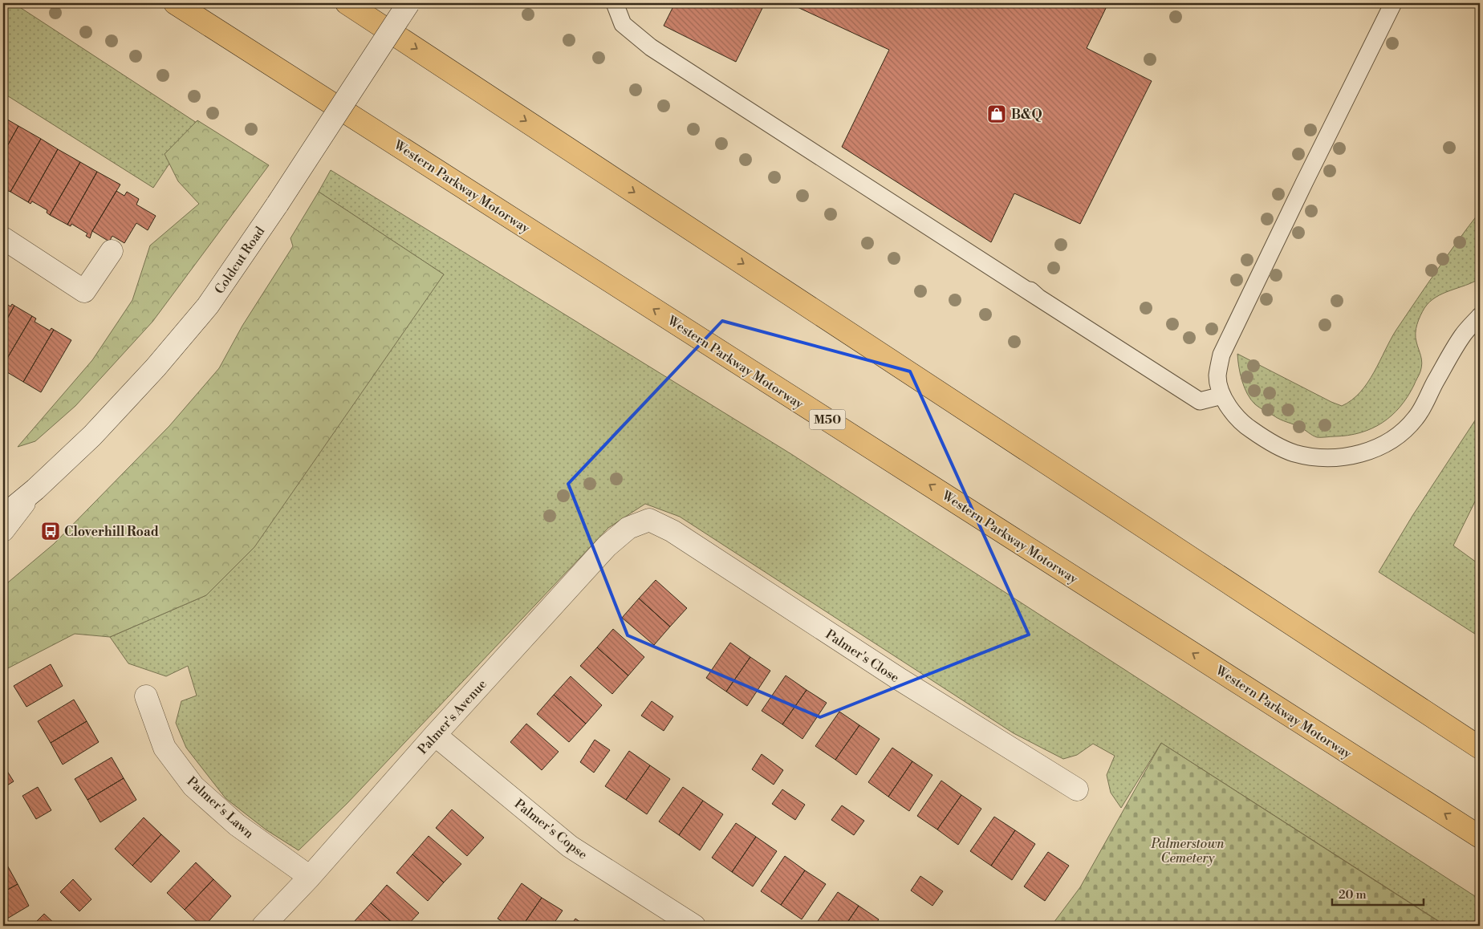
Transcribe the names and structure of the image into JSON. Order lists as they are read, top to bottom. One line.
{"streets":{"highway":["Western Parkway Motorway","M50"],"street":["Coldcut Road","Palmer's Close","Palmer's Avenue","Palmer's Lawn","Palmer's Copse"]},"crossings":[["Palmer's Close","Palmer's Avenue"],["Palmer's Avenue","Palmer's Lawn"],["Palmer's Avenue","Palmer's Copse"]],"parks":["Palmerstown Cemetery"],"places":{"shop":["B&Q"],"bus stop":["Cloverhill Road"]},"scale_bar":"20 m"}
